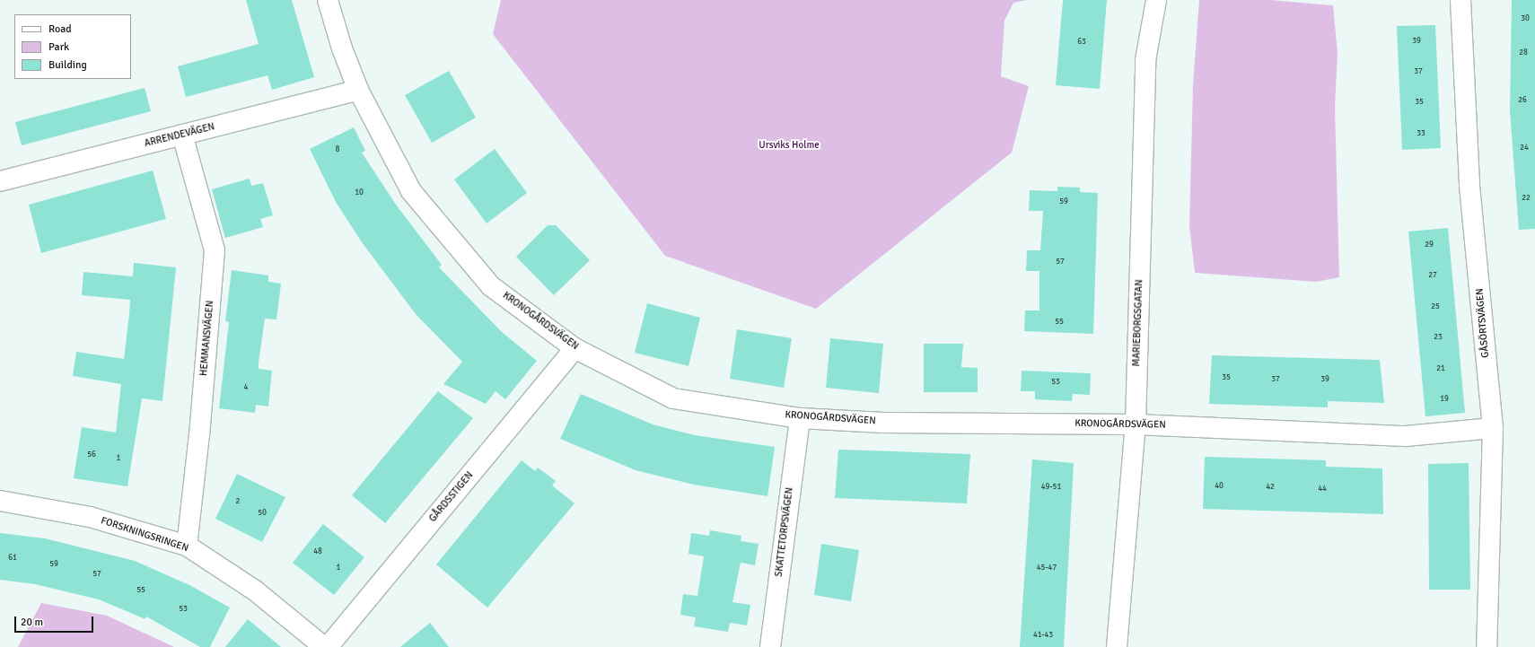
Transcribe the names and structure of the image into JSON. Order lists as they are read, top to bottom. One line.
{"streets":{"street":["ARRENDEVÄGEN","KRONOGÅRDSVÄGEN","MARIEBORGSGATAN","GÅSÖRTSVÄGEN","HEMMANSVÄGEN","GÅRDSSTIGEN","SKATTETORPSVÄGEN","FORSKNINGSRINGEN"]},"crossings":[["ARRENDEVÄGEN","KRONOGÅRDSVÄGEN"],["ARRENDEVÄGEN","HEMMANSVÄGEN"],["KRONOGÅRDSVÄGEN","MARIEBORGSGATAN"],["KRONOGÅRDSVÄGEN","GÅSÖRTSVÄGEN"],["KRONOGÅRDSVÄGEN","GÅRDSSTIGEN"],["KRONOGÅRDSVÄGEN","SKATTETORPSVÄGEN"],["HEMMANSVÄGEN","FORSKNINGSRINGEN"]],"parks":["Ursviks Holme"],"house_numbers":["30","39","63","28","37","26","35","33","24","8","10","22","59","29","57","27","25","55","23","21","35","37","39","53","4","19","56","1","40","49-51","42","44","2","50","48","61","59","1","45-47","57","55","53","41-43"],"legend":["Road","Park","Building"],"scale_bar":"20 m"}
